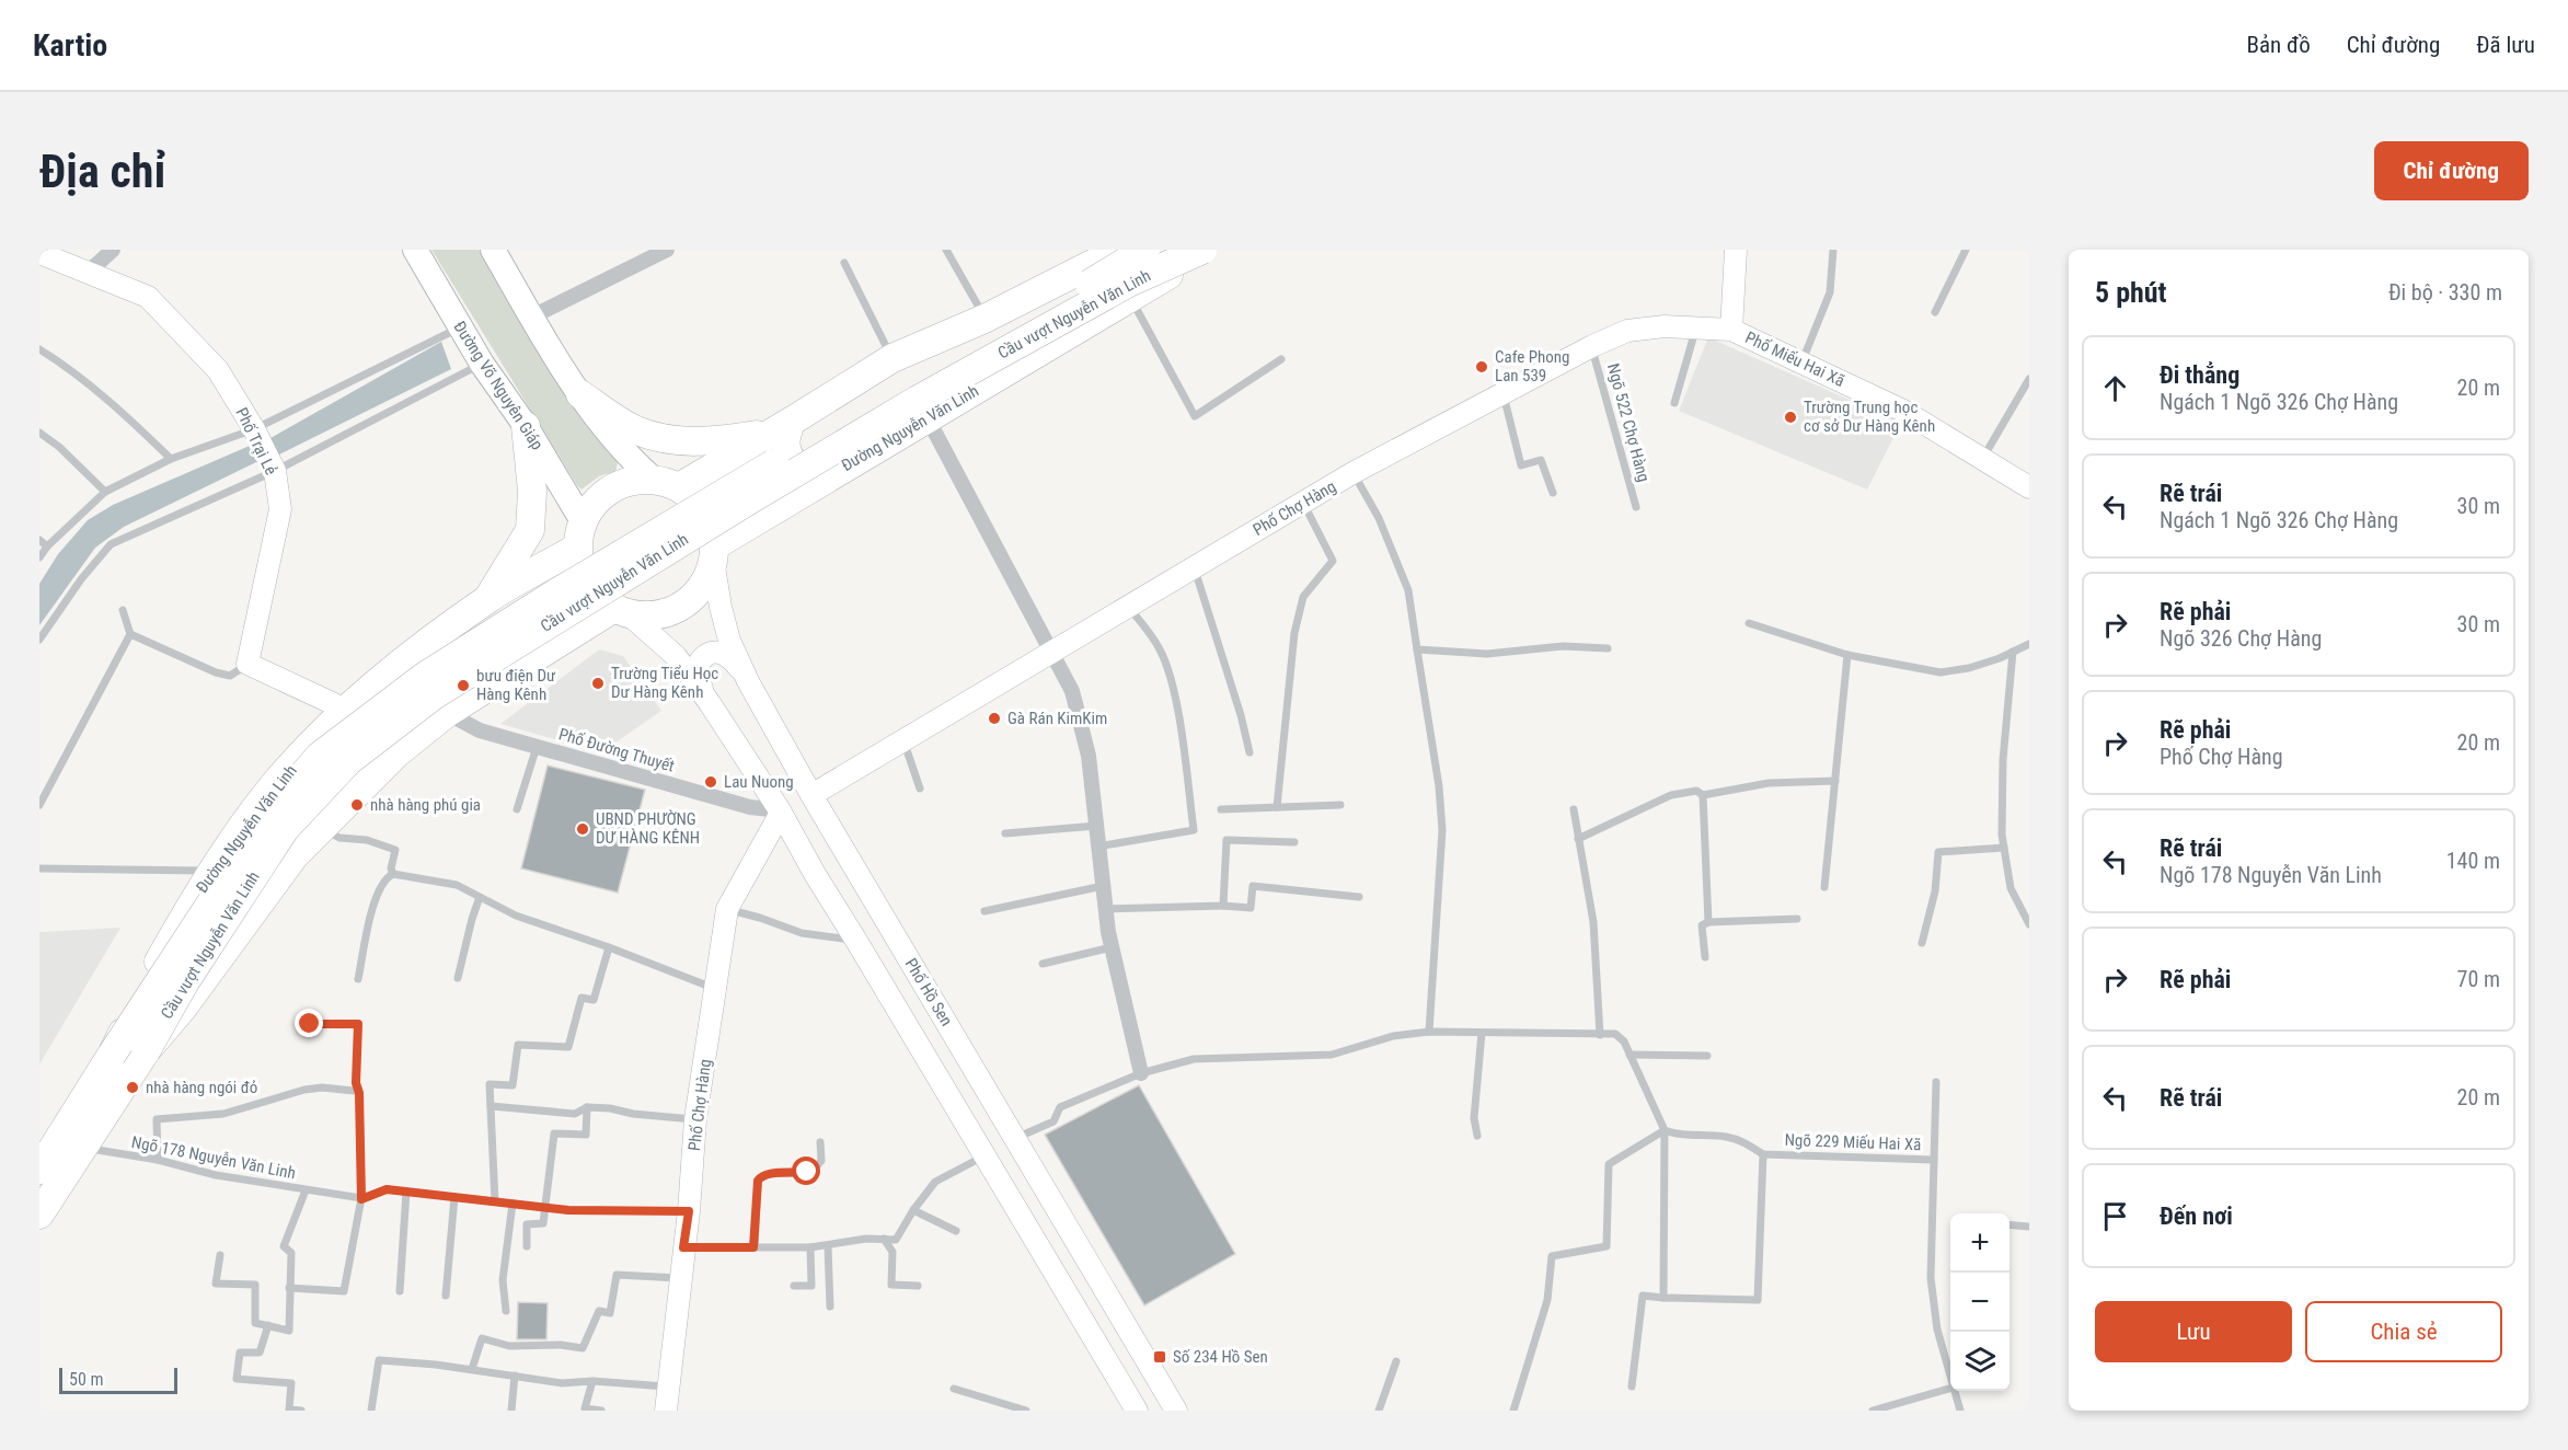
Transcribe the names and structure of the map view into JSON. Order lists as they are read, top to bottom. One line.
{"streets":{"highway":["Cầu vượt Nguyễn Văn Linh","Đường Nguyễn Văn Linh"],"main road":["Đường Võ Nguyên Giáp"],"street":["Phố Miếu Hai Xã","Phố Trại Lẻ","Phố Chợ Hàng","Phố Đường Thuyết","Phố Hồ Sen"],"lane":["Ngõ 522 Chợ Hàng","Ngõ 229 Miếu Hai Xã","Ngõ 178 Nguyễn Văn Linh"]},"crossings":[["Cầu vượt Nguyễn Văn Linh","Đường Nguyễn Văn Linh"],["Phố Miếu Hai Xã","Phố Chợ Hàng"],["Đường Võ Nguyên Giáp","Đường Nguyễn Văn Linh"],["Đường Võ Nguyên Giáp","Phố Hồ Sen"],["Ngõ 522 Chợ Hàng","Phố Chợ Hàng"],["Đường Nguyễn Văn Linh","Phố Hồ Sen"],["Phố Chợ Hàng","Phố Đường Thuyết"],["Phố Chợ Hàng","Phố Hồ Sen"],["Phố Chợ Hàng","Ngõ 178 Nguyễn Văn Linh"]],"places":{"other":["Cafe Phong Lan 539","Trường Trung học cơ sở Dư Hàng Kênh","Trường Tiểu Học Dư Hàng Kênh","bưu điện Dư Hàng Kênh","Gà Rán KimKim","Lau Nuong","nhà hàng phú gia","UBND PHƯỜNG DƯ HÀNG KÊNH","nhà hàng ngói đỏ"],"transit":["Số 234 Hồ Sen"]},"scale_bar":"50 m","page":{"header":"Kartio","nav":["Bản đồ","Chỉ đường","Đã lưu"],"buttons":["Chỉ đường",["Lưu","Chia sẻ"]],"title":"Địa chỉ","heading":["5 phút","Đi bộ · 330 m"],"list":[["Đi thẳng","Ngách 1 Ngõ 326 Chợ Hàng","20 m"],["Rẽ trái","Ngách 1 Ngõ 326 Chợ Hàng","30 m"],["Rẽ phải","Ngõ 326 Chợ Hàng","30 m"],["Rẽ phải","Phố Chợ Hàng","20 m"],["Rẽ trái","Ngõ 178 Nguyễn Văn Linh","140 m"],["Rẽ phải","70 m"],["Rẽ trái","20 m"],"Đến nơi"],"map_buttons":["+","−"],"scale":"50 m"}}
